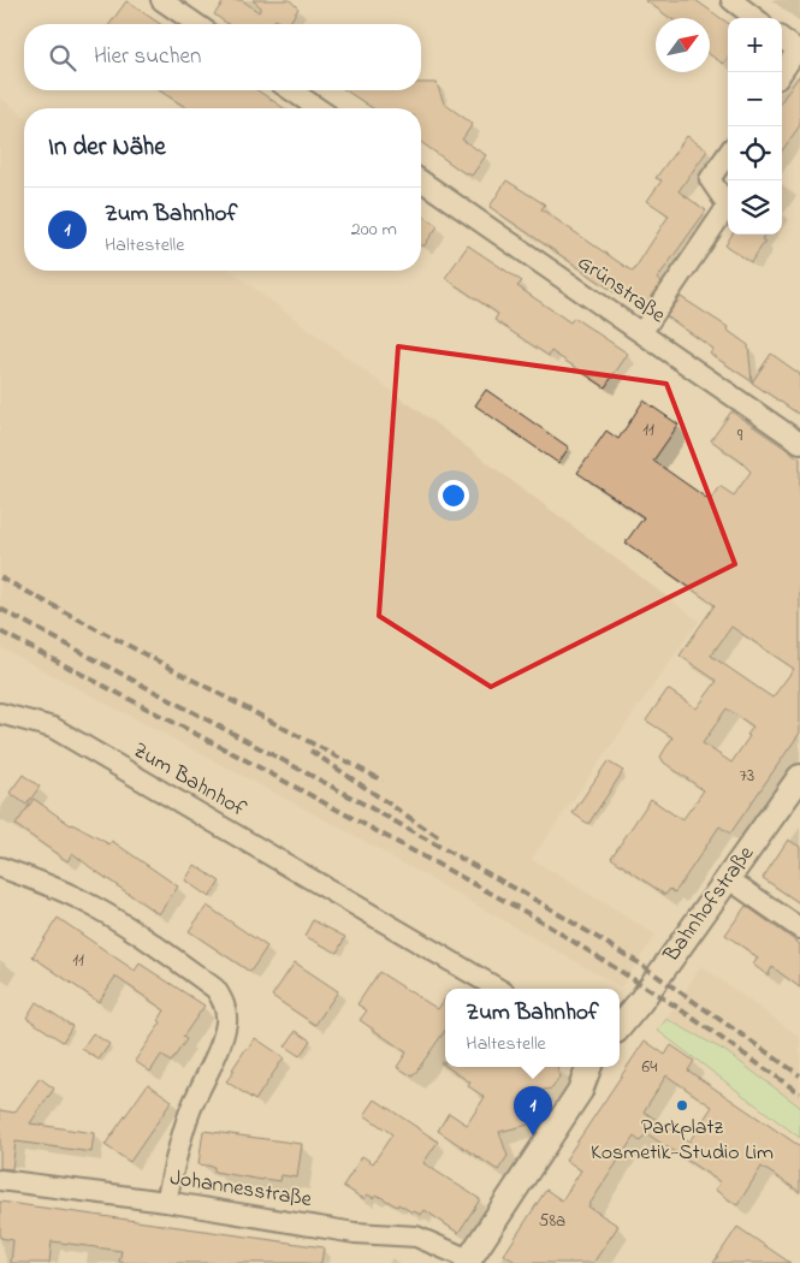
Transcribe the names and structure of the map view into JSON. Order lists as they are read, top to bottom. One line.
{"streets":{"street":["Grünstraße","Zum Bahnhof","Bahnhofstraße","Johannesstraße"]},"places":["Parkplatz Kosmetik-Studio Lim"],"house_numbers":["11","9","73","11","64","58a"],"north":"top right","page":{"map_buttons":["+","−"],"search":"Hier suchen","heading":"In der Nähe","list":[{"mark":"1","name":"Zum Bahnhof","note":"Haltestelle","value":"200 m"}],"popup":["Zum Bahnhof","Haltestelle"],"pins":"1"}}
